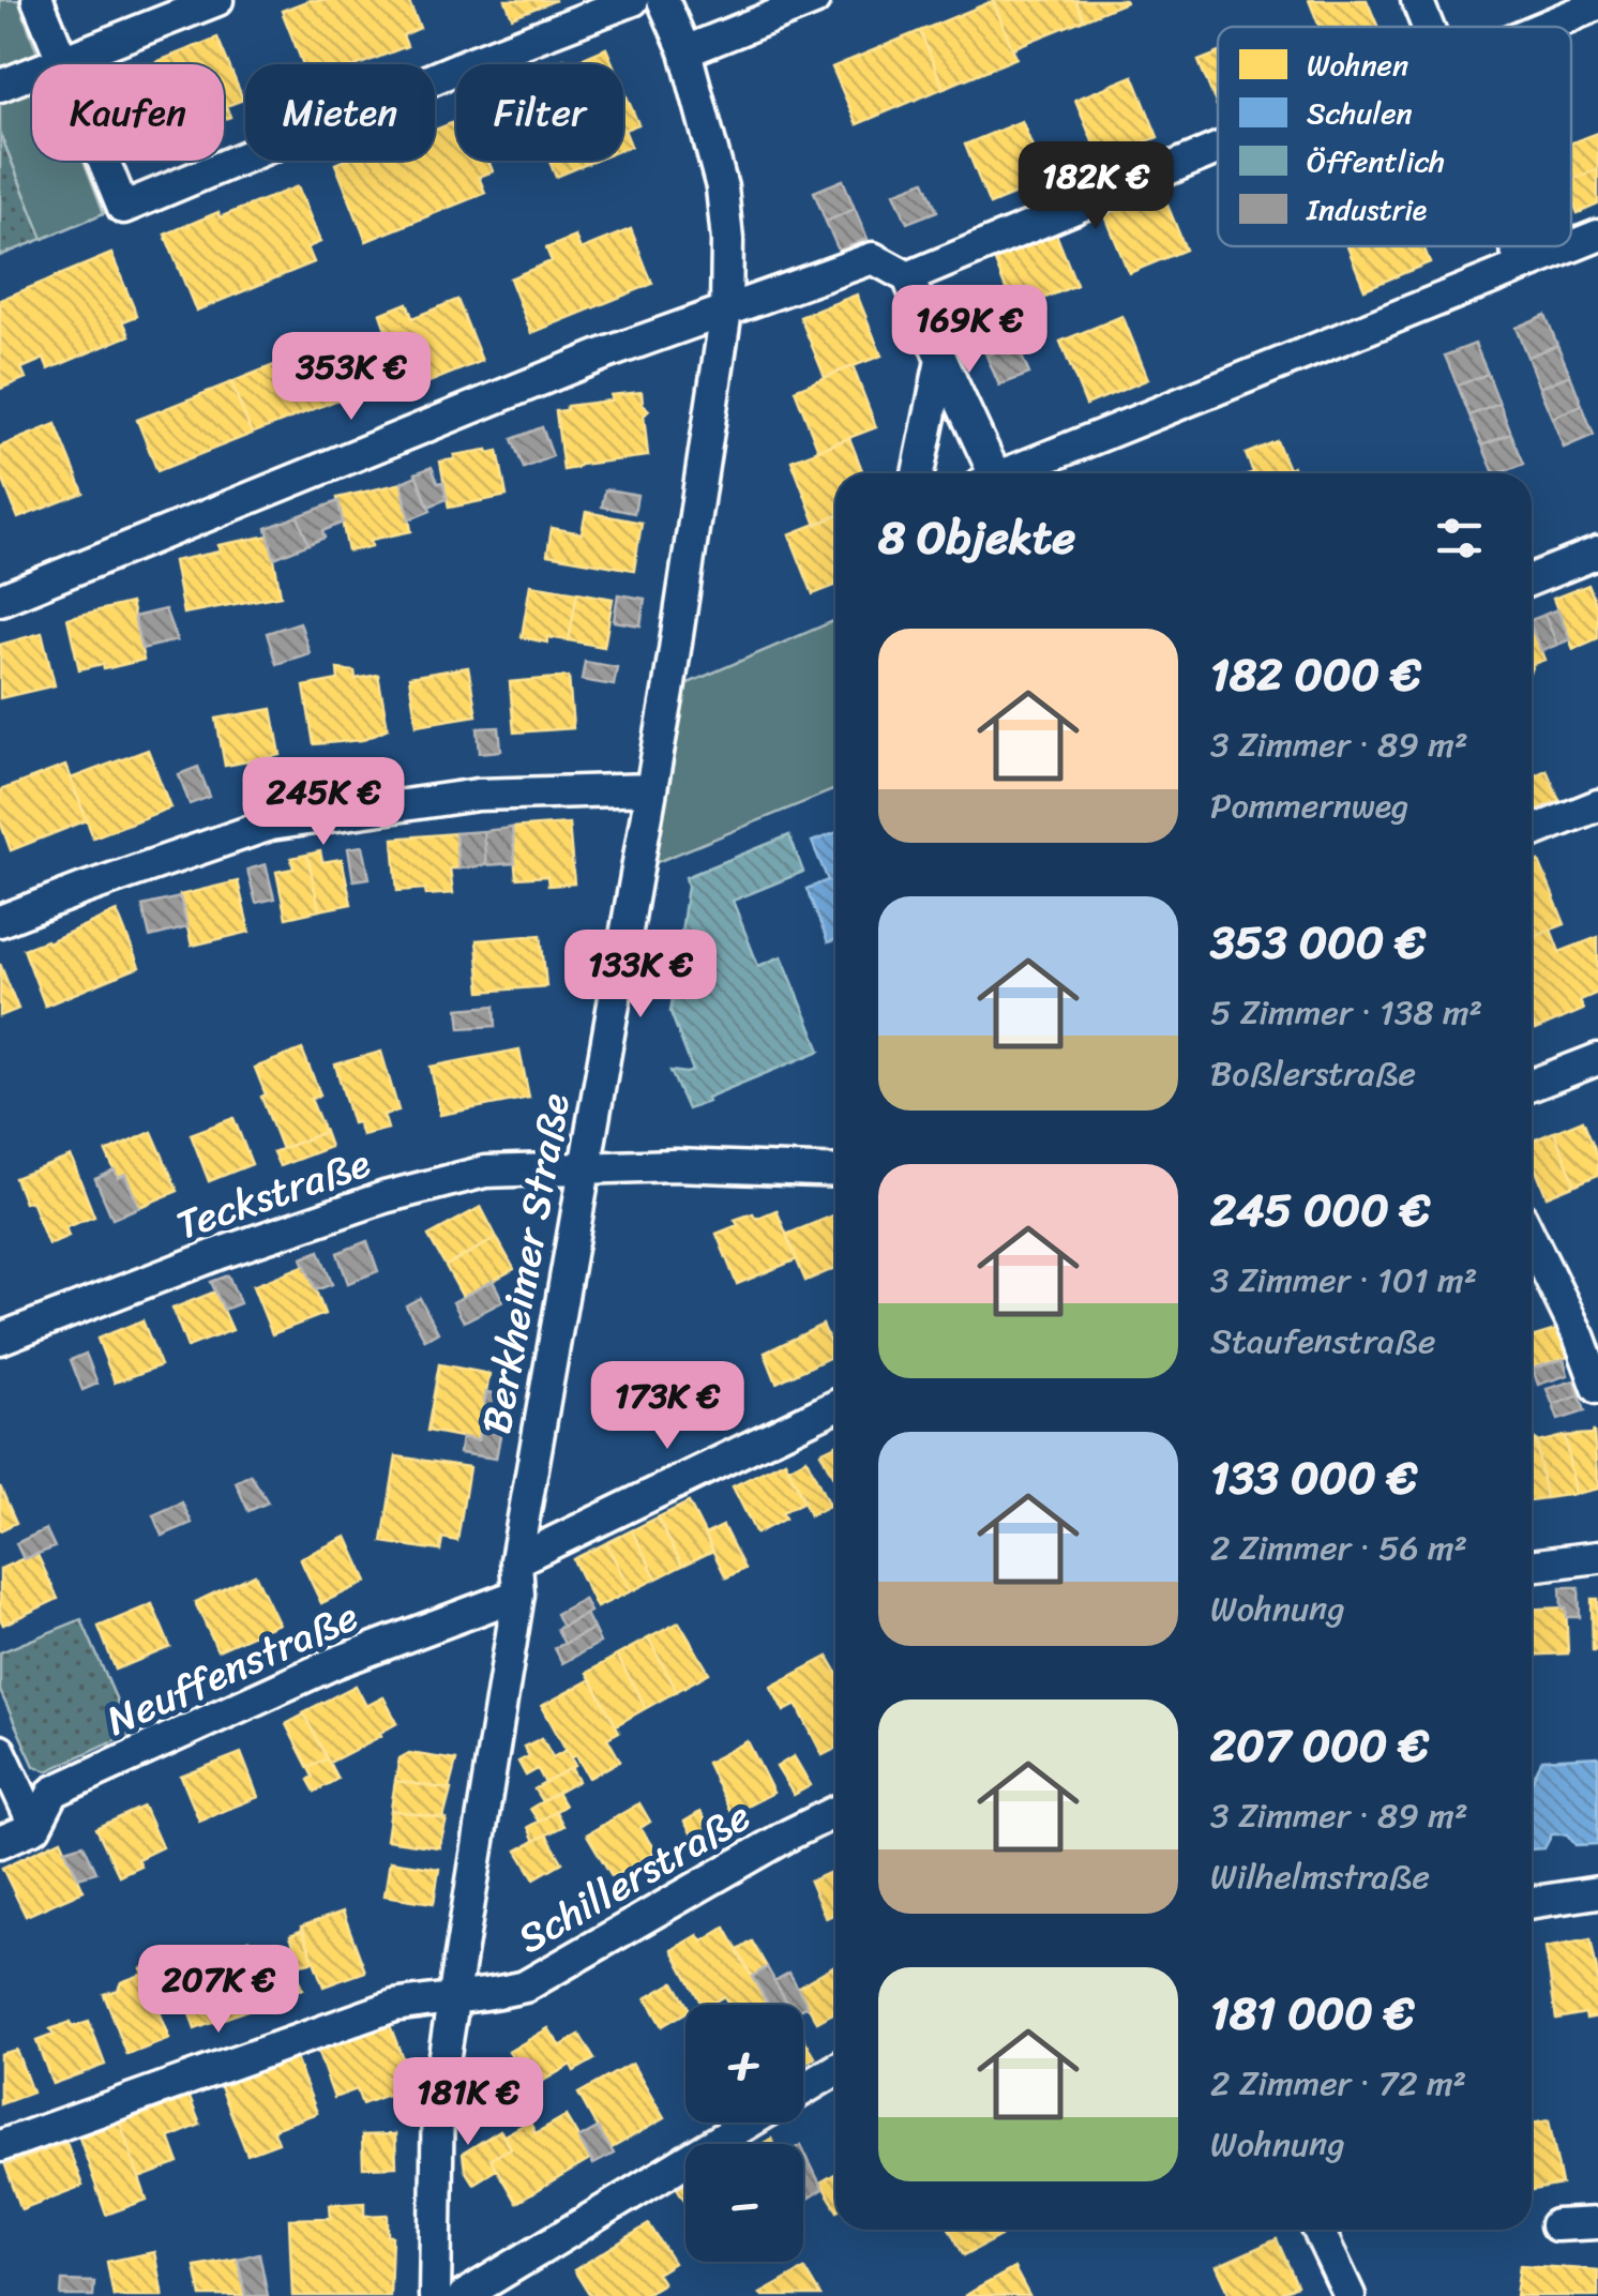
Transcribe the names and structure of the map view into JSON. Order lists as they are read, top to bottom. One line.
{"streets":{"street":["Teckstraße","Berkheimer Straße","Neuffenstraße","Schillerstraße"]},"crossings":[["Teckstraße","Berkheimer Straße"],["Berkheimer Straße","Neuffenstraße"],["Berkheimer Straße","Schillerstraße"]],"legend":["Wohnen","Schulen","Öffentlich","Industrie"],"page":{"chip":["Kaufen","Mieten","Filter"],"price":["182K €","169K €","353K €","245K €","133K €","173K €","207K €","181K €"],"heading":"8 Objekte","list":[{"name":"182 000 €","note":"3 Zimmer · 89 m² · Pommernweg"},{"name":"353 000 €","note":"5 Zimmer · 138 m² · Boßlerstraße"},{"name":"245 000 €","note":"3 Zimmer · 101 m² · Staufenstraße"},{"name":"133 000 €","note":"2 Zimmer · 56 m² · Wohnung"},{"name":"207 000 €","note":"3 Zimmer · 89 m² · Wilhelmstraße"},{"name":"181 000 €","note":"2 Zimmer · 72 m² · Wohnung"}],"map_buttons":["+","−"]}}
